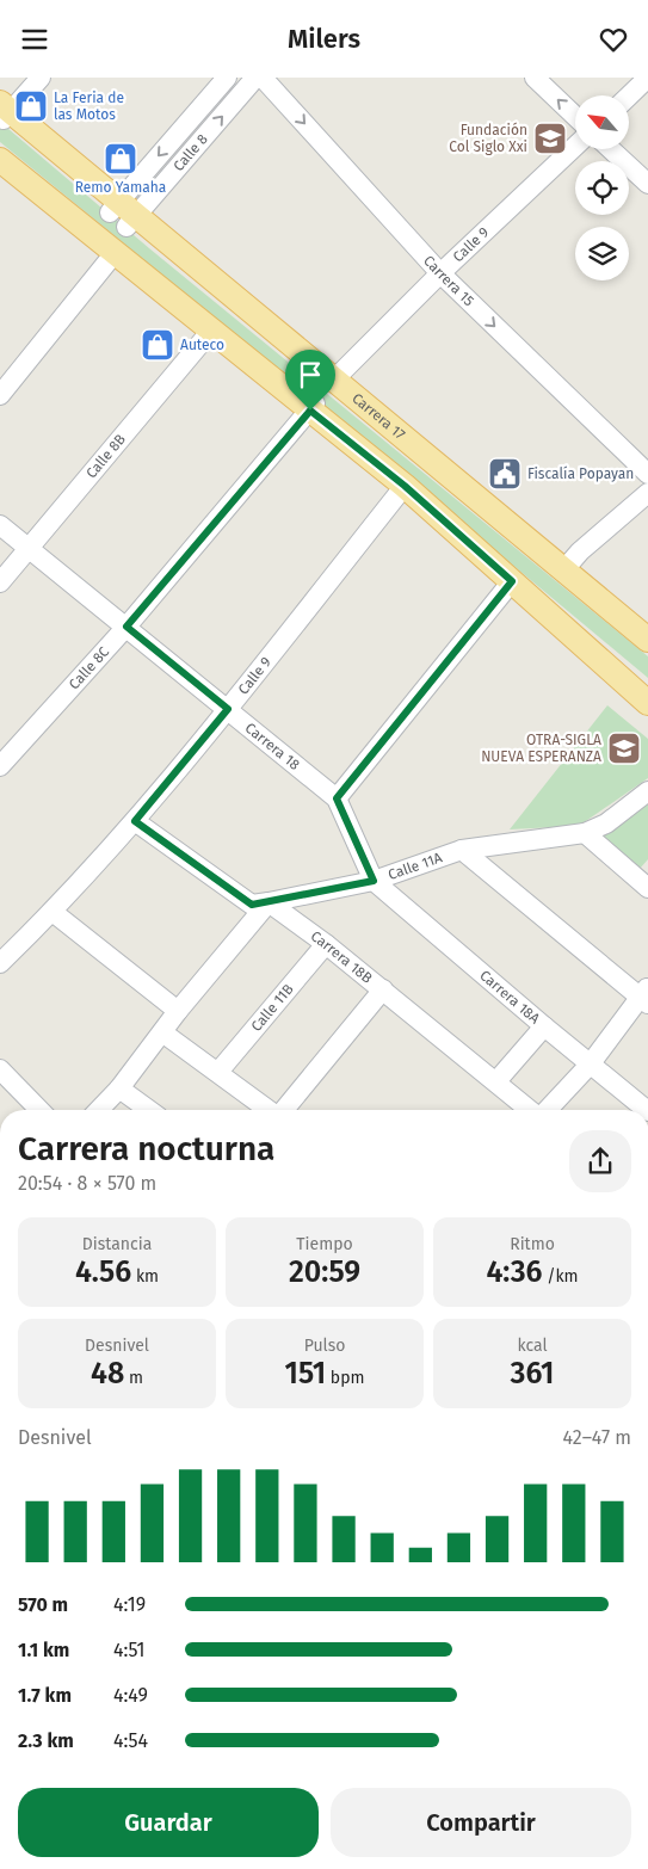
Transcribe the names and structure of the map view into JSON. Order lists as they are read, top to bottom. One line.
{"streets":{"main road":["Carrera 17"],"street":["Calle 8","Calle 9","Carrera 15","Calle 8B","Calle 8C","Carrera 18","Calle 11A","Carrera 18B","Carrera 18A","Calle 11B"]},"crossings":[["Calle 8","Carrera 17"],["Calle 9","Carrera 15"],["Calle 9","Carrera 17"],["Calle 9","Carrera 18"],["Calle 9","Carrera 18B"],["Calle 8B","Carrera 18"],["Calle 8C","Carrera 18"],["Carrera 18","Calle 11A"],["Carrera 18","Carrera 18A"],["Calle 11A","Carrera 18B"],["Calle 11A","Carrera 18A"],["Carrera 18B","Calle 11B"]],"one_way":["Carrera 15"],"places":{"shop":["La Feria de las Motos","Remo Yamaha","Auteco"],"school or university":["Fundación Col Siglo Xxi","OTRA-SIGLA NUEVA ESPERANZA"],"public building":["Fiscalía Popayan"]},"north":"top left","page":{"header":"Milers","heading":["Carrera nocturna","20:54 · 8 × 570 m"],"stats":[["Distancia","4.56 km"],["Tiempo","20:59"],["Ritmo","4:36 /km"],["Desnivel","48 m"],["Pulso","151 bpm"],["kcal","361"]],"chart":["Desnivel","42–47 m"],"list":[{"name":"570 m","note":"4:19"},{"name":"1.1 km","note":"4:51"},{"name":"1.7 km","note":"4:49"},{"name":"2.3 km","note":"4:54"}],"buttons":["Guardar","Compartir"]}}
